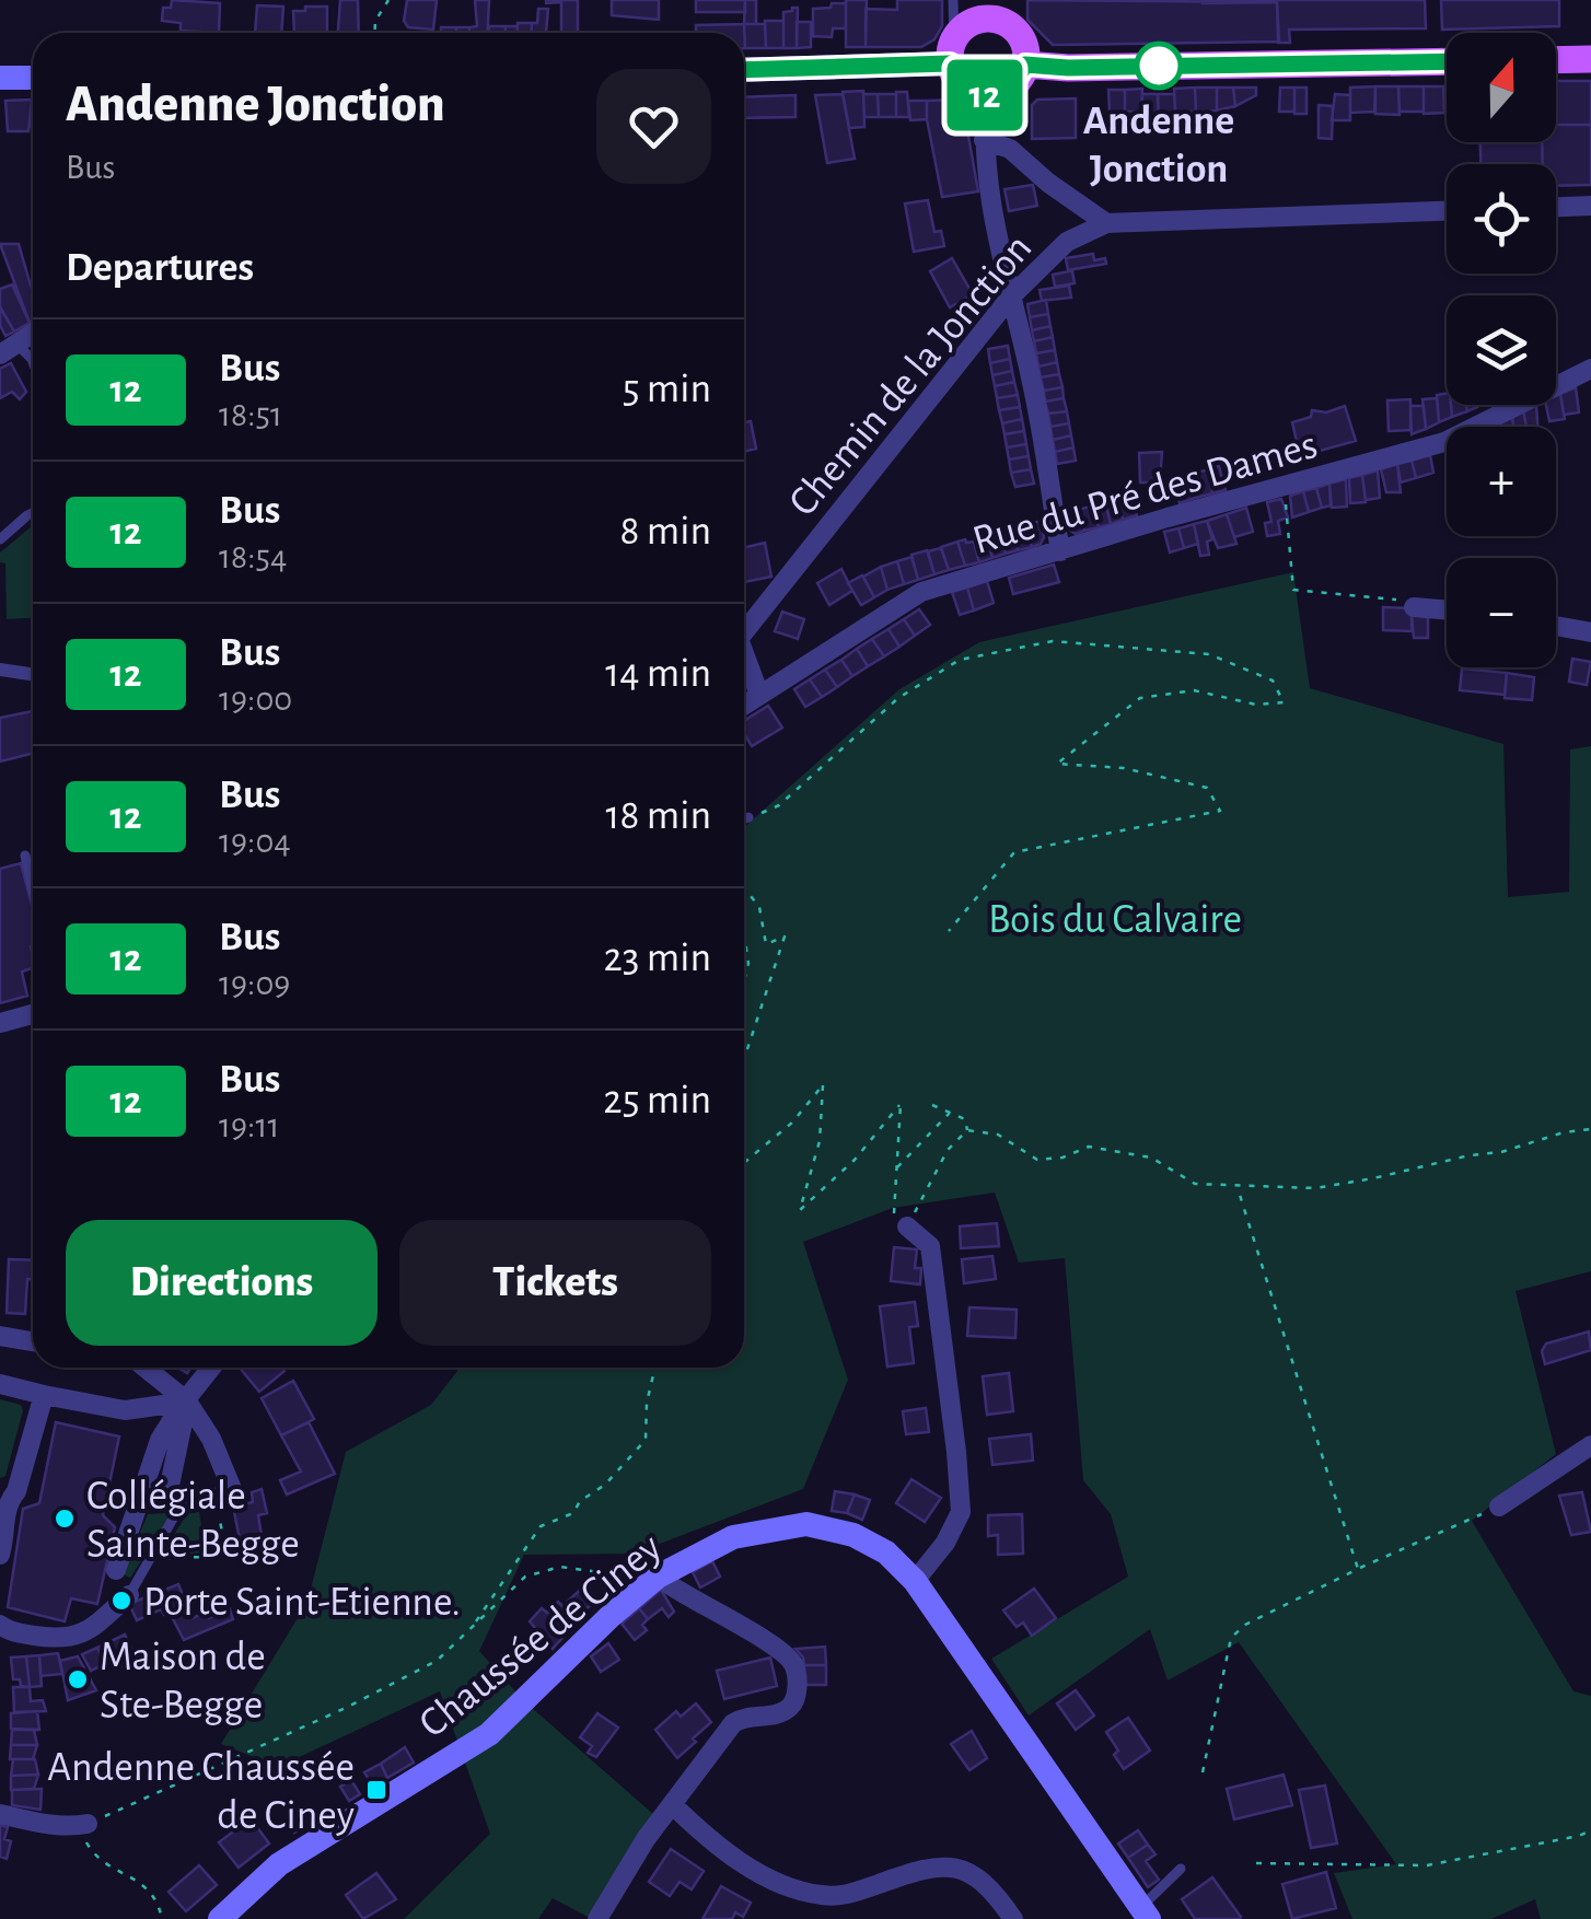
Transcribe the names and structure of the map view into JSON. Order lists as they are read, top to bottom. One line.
{"streets":{"main road":["Chaussée de Ciney"],"street":["Chemin de la Jonction","Rue du Pré des Dames"]},"parks":["Bois du Calvaire"],"places":{"other":["Andenne Jonction","Collégiale Sainte-Begge","Porte Saint-Etienne.","Maison de Ste-Begge"],"transit":["Andenne Chaussée de Ciney"]},"lines":["bus line 12"],"north":"top","page":{"on_map":"12","map_buttons":["+","−"],"heading":[["Andenne Jonction","Bus"],"Departures"],"list":[{"mark":"12","name":"Bus","note":"18:51","value":"5 min"},{"mark":"12","name":"Bus","note":"18:54","value":"8 min"},{"mark":"12","name":"Bus","note":"19:00","value":"14 min"},{"mark":"12","name":"Bus","note":"19:04","value":"18 min"},{"mark":"12","name":"Bus","note":"19:09","value":"23 min"},{"mark":"12","name":"Bus","note":"19:11","value":"25 min"}],"buttons":["Directions","Tickets"]}}
